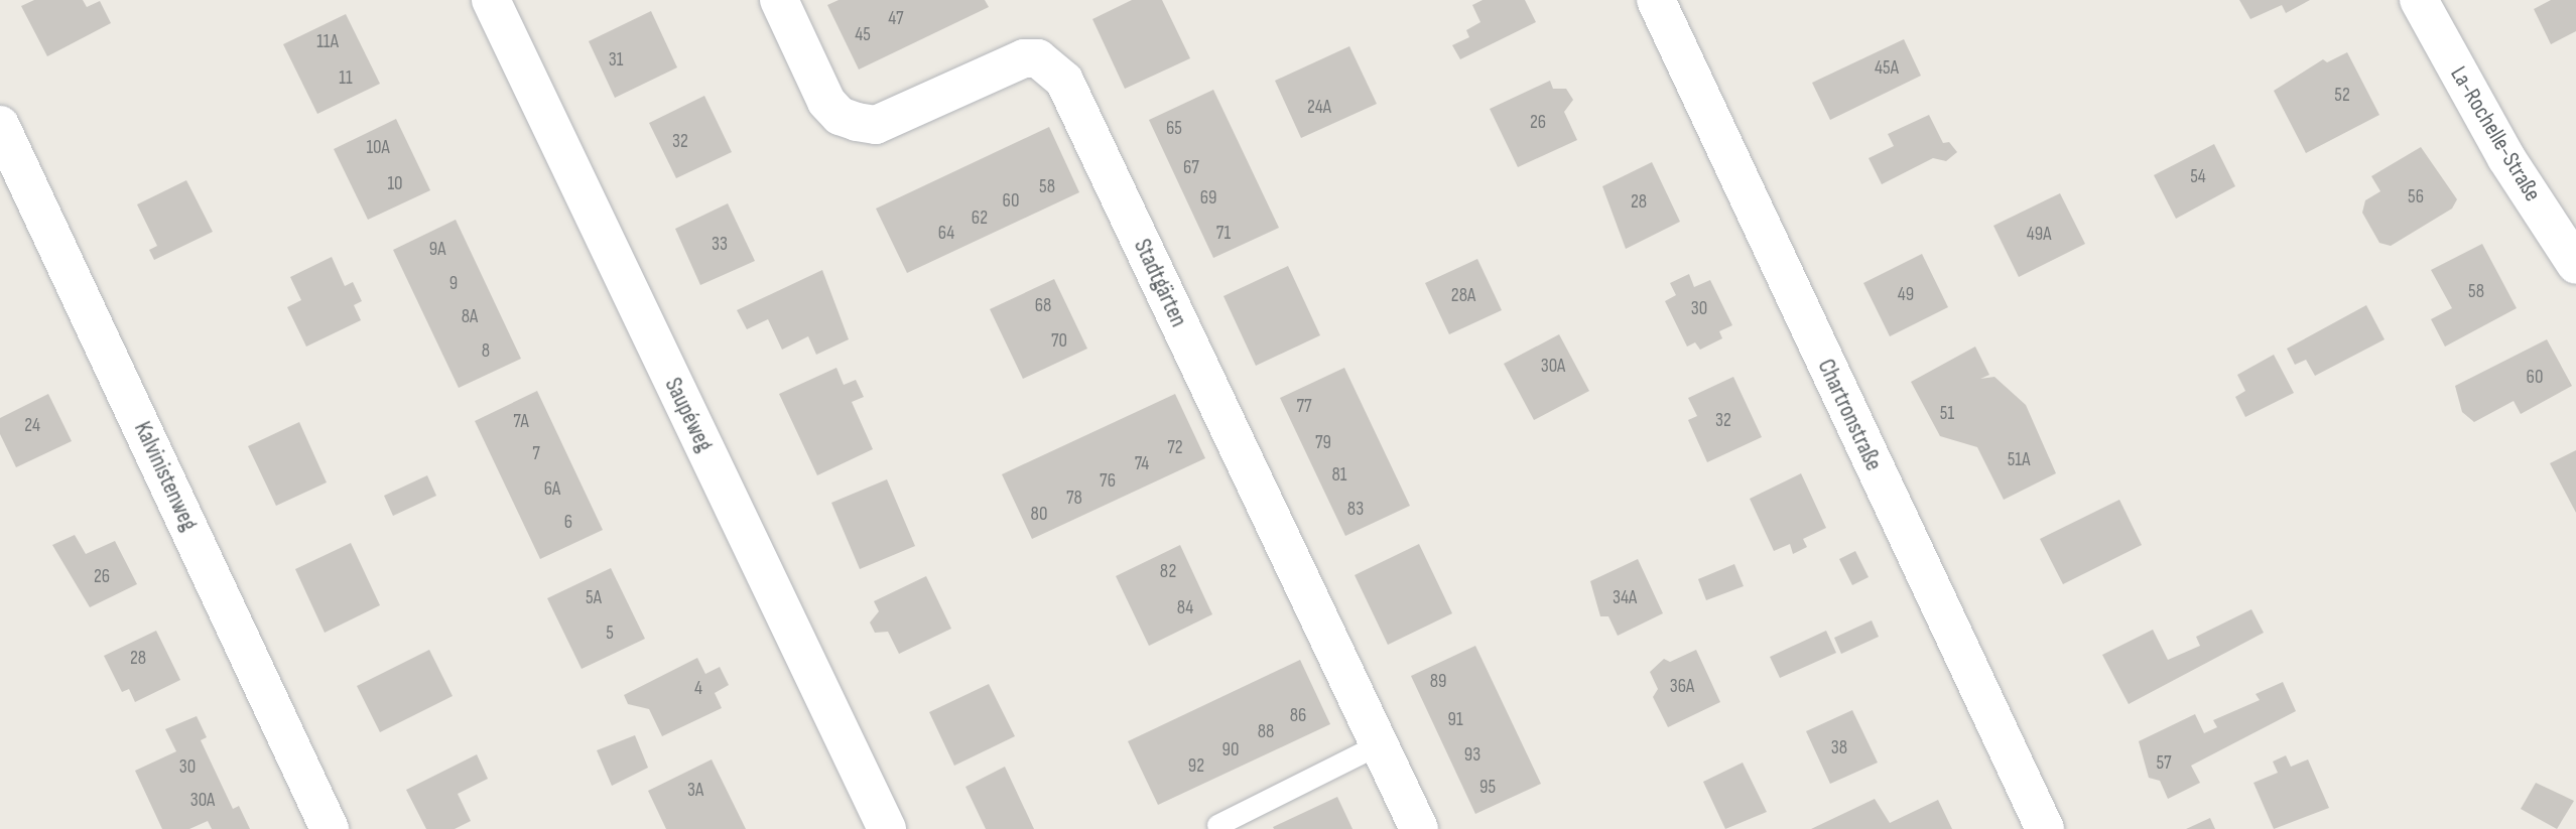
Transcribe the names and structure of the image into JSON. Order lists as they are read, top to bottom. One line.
{"streets":{"street":["La-Rochelle-Straße","Stadtgärten","Saupéweg","Chartronstraße","Kalvinistenweg"]},"house_numbers":["47","45","11A","31","45A","11","52","24A","26","65","32","10A","67","54","10","58","56","69","60","28","62","64","71","49A","33","9A","9","58","49","28A","68","30","8A","70","8","30A","60","77","51","32","7A","24","79","72","7","51A","74","81","76","6A","78","83","80","6","82","26","5A","34A","84","5","28","89","36A","4","86","91","88","38","90","93","57","92","30","95","3A","30A"]}
